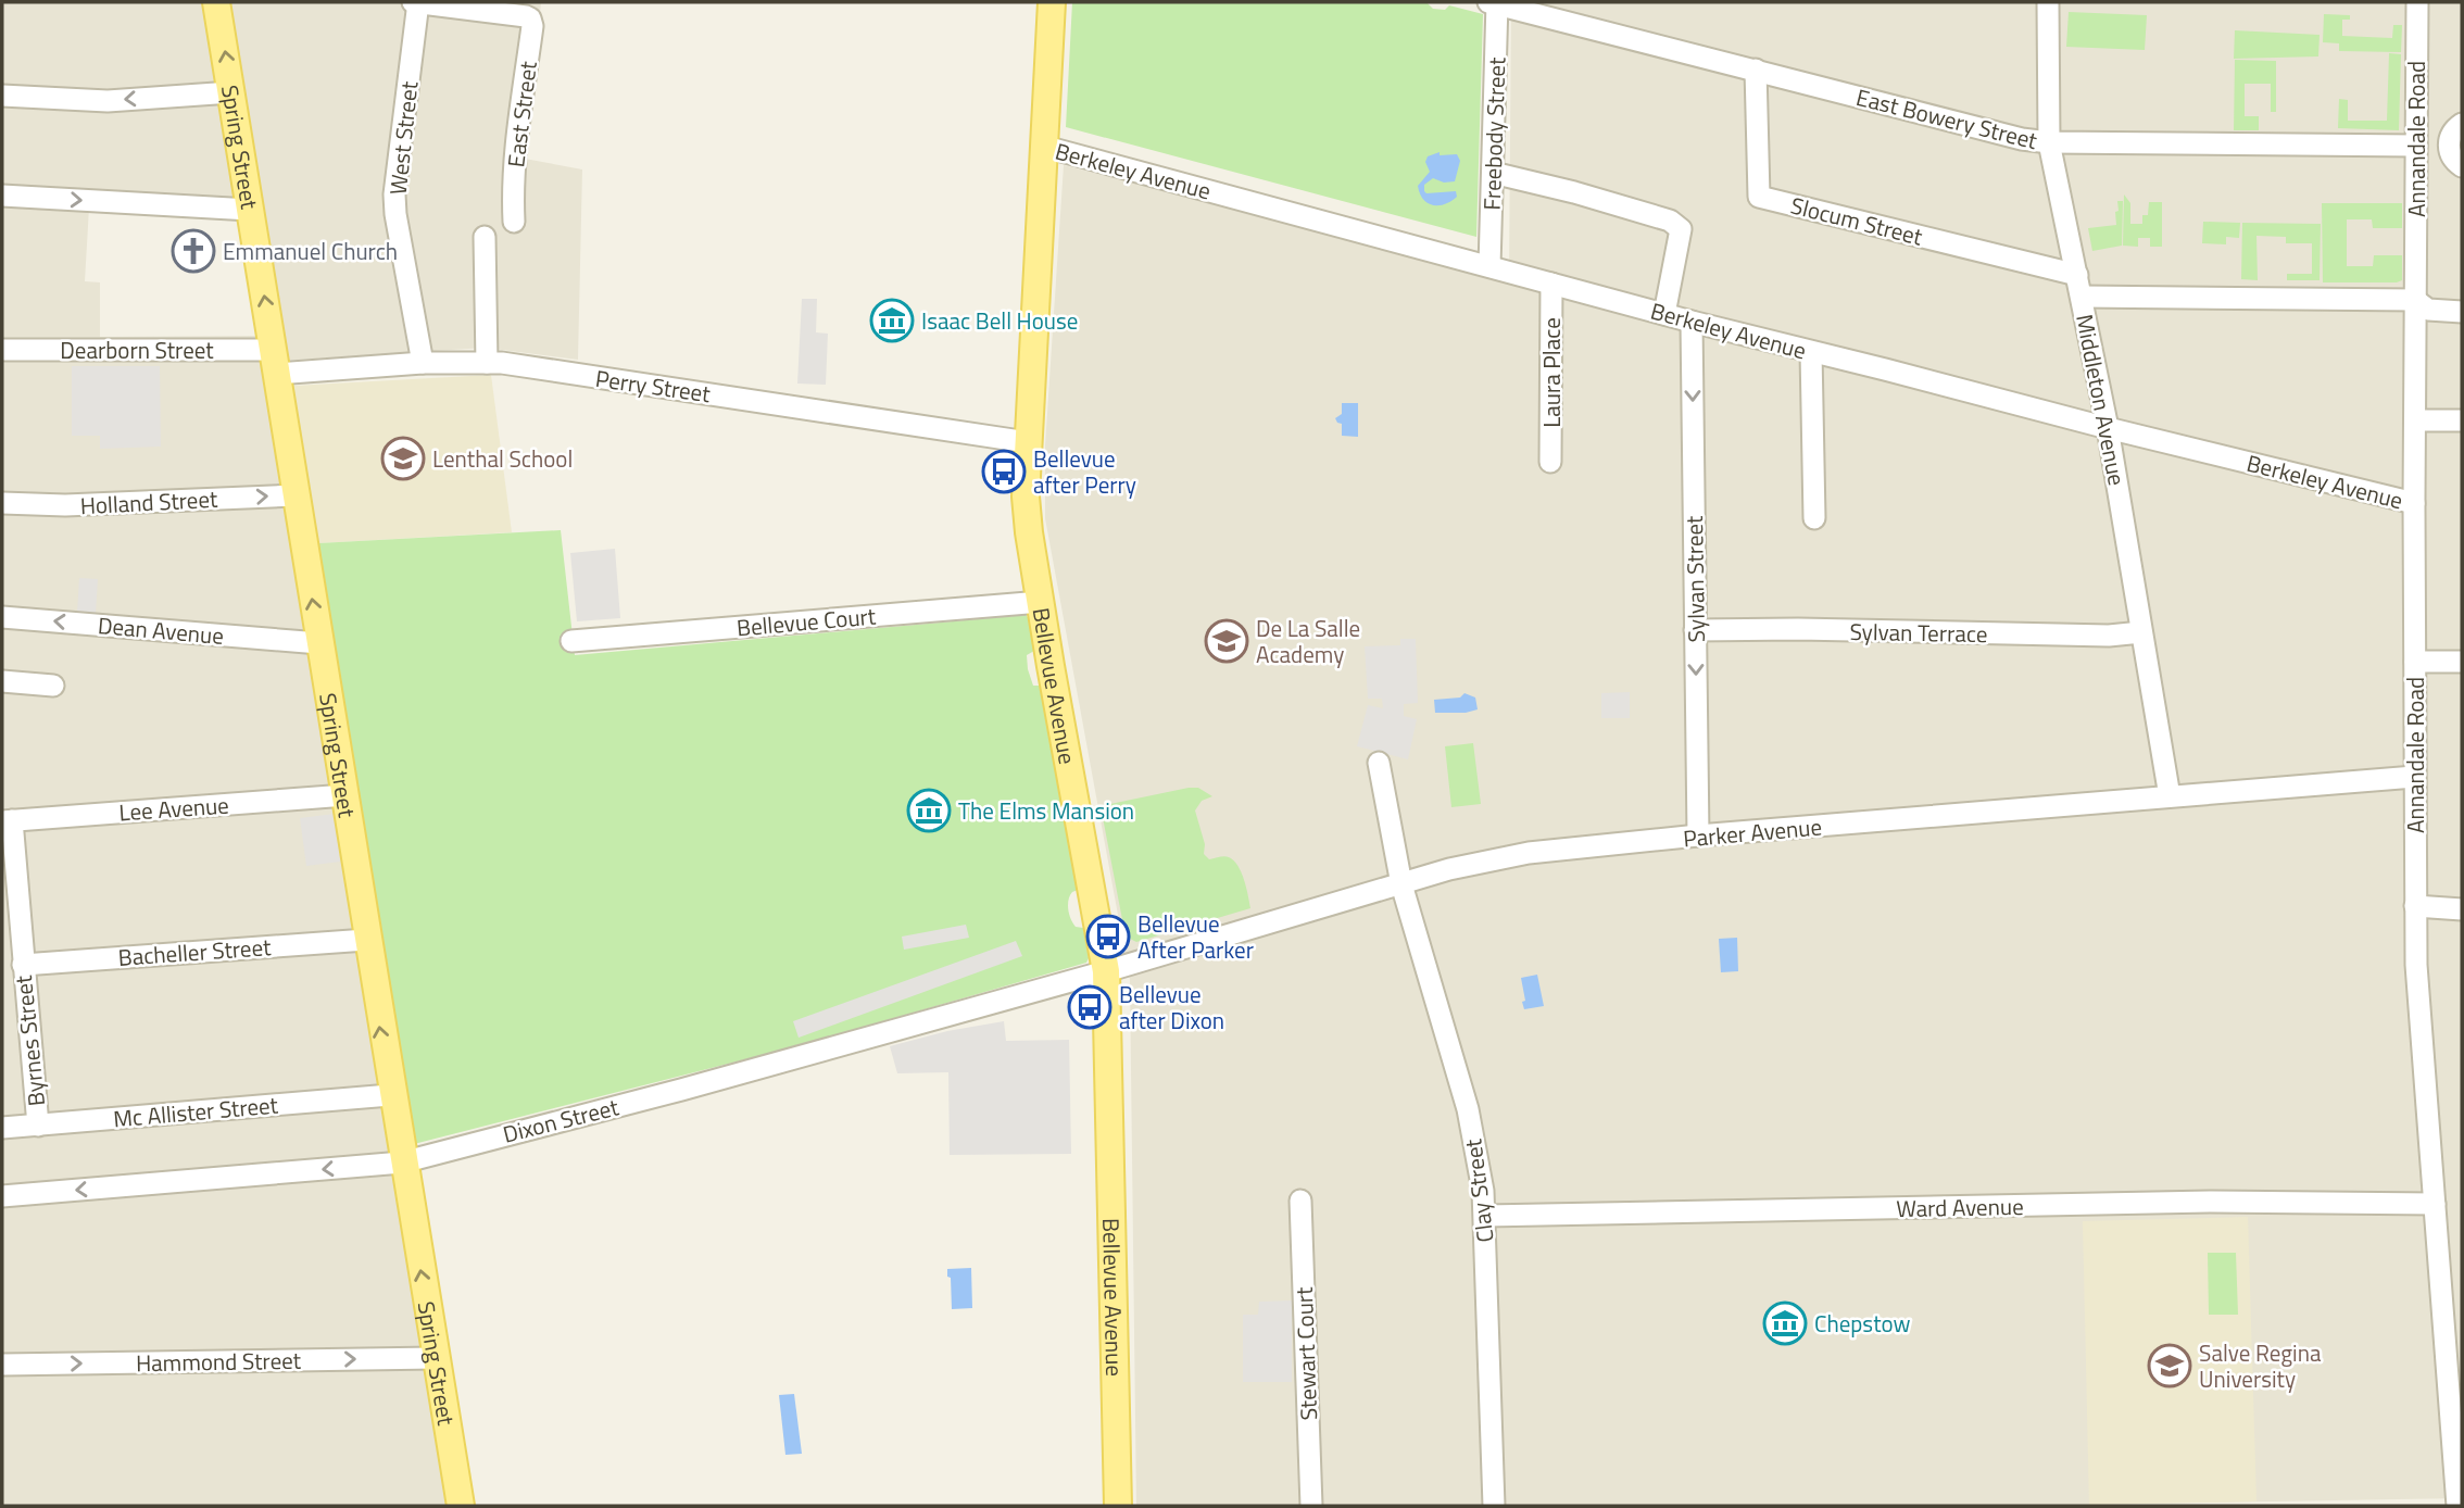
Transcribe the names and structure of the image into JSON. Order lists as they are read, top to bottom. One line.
{"streets":{"main road":["Spring Street","Bellevue Avenue"],"street":["East Street","East Bowery Street","Freebody Street","West Street","Annandale Road","Berkeley Avenue","Slocum Street","Dearborn Street","Laura Place","Perry Street","Middleton Avenue","Holland Street","Sylvan Street","Bellevue Court","Dean Avenue","Sylvan Terrace","Lee Avenue","Parker Avenue","Bacheller Street","Byrnes Street","Mc Allister Street","Dixon Street","Clay Street","Ward Avenue","Stewart Court","Hammond Street"]},"crossings":[["East Street","West Street"],["East Bowery Street","Freebody Street"],["East Bowery Street","Annandale Road"],["East Bowery Street","Slocum Street"],["East Bowery Street","Middleton Avenue"],["Freebody Street","Berkeley Avenue"],["West Street","Perry Street"],["Annandale Road","Berkeley Avenue"],["Annandale Road","Parker Avenue"],["Annandale Road","Ward Avenue"],["Spring Street","Dearborn Street"],["Spring Street","Perry Street"],["Spring Street","Holland Street"],["Spring Street","Dean Avenue"],["Spring Street","Lee Avenue"],["Spring Street","Bacheller Street"],["Spring Street","Mc Allister Street"],["Spring Street","Dixon Street"],["Spring Street","Hammond Street"],["Berkeley Avenue","Laura Place"],["Berkeley Avenue","Middleton Avenue"],["Berkeley Avenue","Sylvan Street"],["Berkeley Avenue","Bellevue Avenue"],["Slocum Street","Middleton Avenue"],["Dearborn Street","Perry Street"],["Perry Street","Bellevue Avenue"],["Middleton Avenue","Sylvan Terrace"],["Middleton Avenue","Parker Avenue"],["Sylvan Street","Sylvan Terrace"],["Sylvan Street","Parker Avenue"],["Bellevue Court","Bellevue Avenue"],["Bellevue Avenue","Parker Avenue"],["Bellevue Avenue","Dixon Street"],["Lee Avenue","Byrnes Street"],["Parker Avenue","Dixon Street"],["Parker Avenue","Clay Street"],["Bacheller Street","Byrnes Street"],["Byrnes Street","Mc Allister Street"],["Clay Street","Ward Avenue"]],"one_way":["Spring Street","Holland Street","Dean Avenue","Dixon Street","Hammond Street"],"places":{"church":["Emmanuel Church"],"museum":["Isaac Bell House","The Elms Mansion","Chepstow"],"school or university":["Lenthal School","De La Salle Academy","Salve Regina University"],"bus stop":["Bellevue after Perry","Bellevue After Parker","Bellevue after Dixon"]}}
